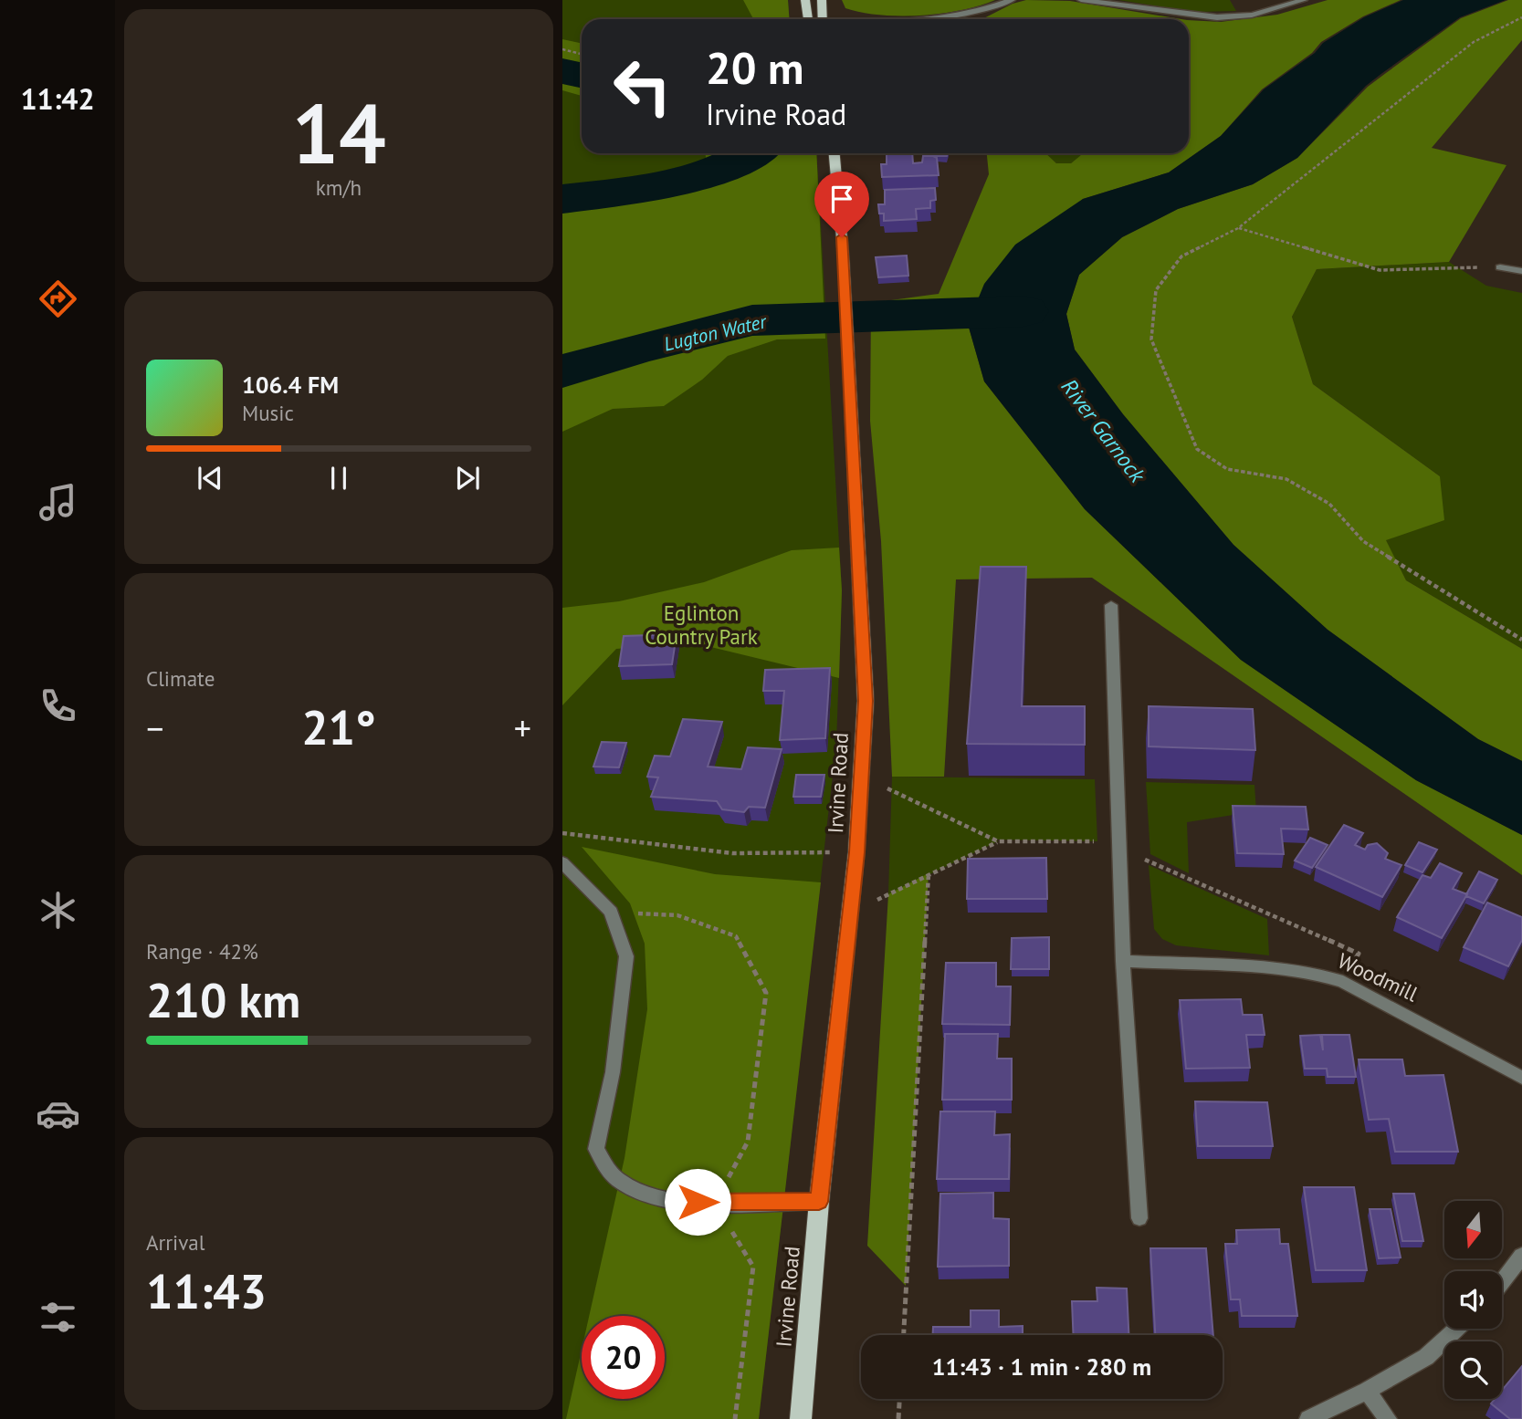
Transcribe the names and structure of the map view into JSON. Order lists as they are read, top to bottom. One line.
{"streets":{"main road":["Irvine Road"],"street":["Woodmill"]},"water":["Lugton Water","River Garnock"],"parks":["Eglinton Country Park"],"north":"bottom","page":{"tabs":"11:42","tile":[["14","km/h"],"Climate",["Range · 42%","210 km"],["Arrival","11:43"]],"turn":["20 m","Irvine Road"],"song":["106.4 FM","Music"],"heat":["−","21°","+"],"limit":"20","trip":"11:43 · 1 min · 280 m"}}
